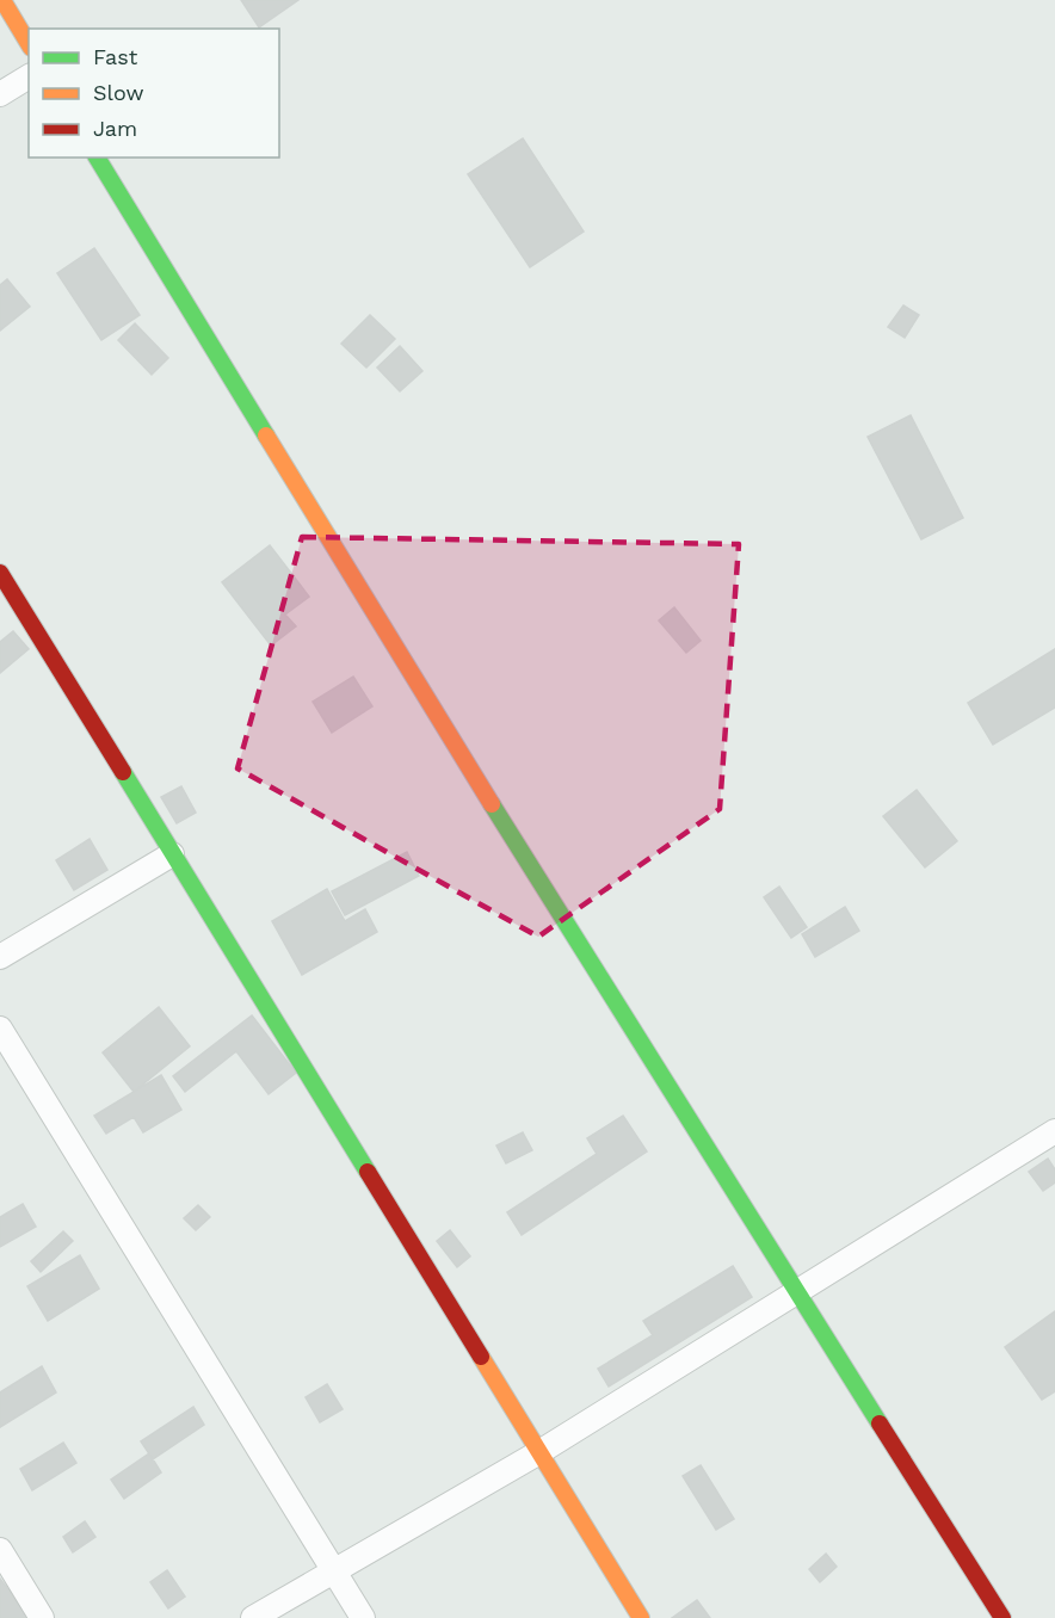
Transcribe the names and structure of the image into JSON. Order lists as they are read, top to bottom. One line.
{"legend":["Fast","Slow","Jam"]}
